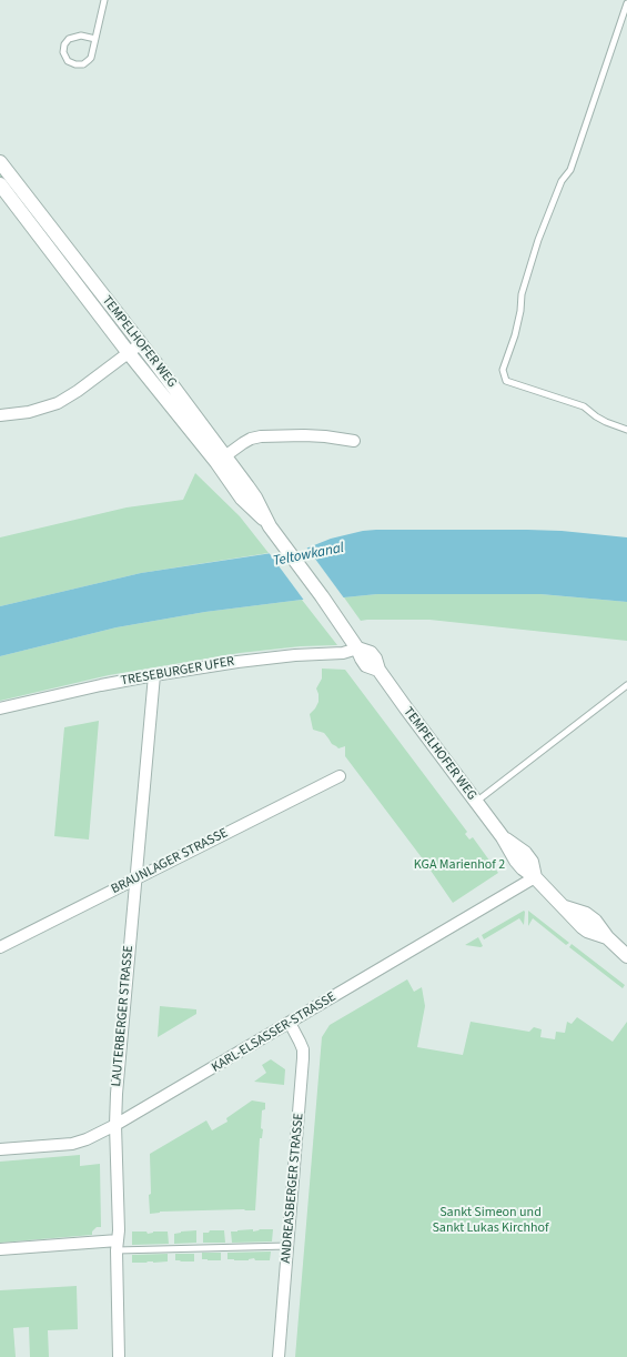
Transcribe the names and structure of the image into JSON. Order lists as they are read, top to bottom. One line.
{"streets":{"street":["TEMPELHOFER WEG","TRESEBURGER UFER","BRAUNLAGER STRASSE","LAUTERBERGER STRASSE","KARL-ELSASSER-STRASSE","ANDREASBERGER STRASSE"]},"crossings":[["TEMPELHOFER WEG","TRESEBURGER UFER"],["TEMPELHOFER WEG","KARL-ELSASSER-STRASSE"],["TRESEBURGER UFER","LAUTERBERGER STRASSE"],["BRAUNLAGER STRASSE","LAUTERBERGER STRASSE"],["LAUTERBERGER STRASSE","KARL-ELSASSER-STRASSE"],["KARL-ELSASSER-STRASSE","ANDREASBERGER STRASSE"]],"water":["Teltowkanal"],"parks":["KGA Marienhof 2","Sankt Simeon und Sankt Lukas Kirchhof"]}
